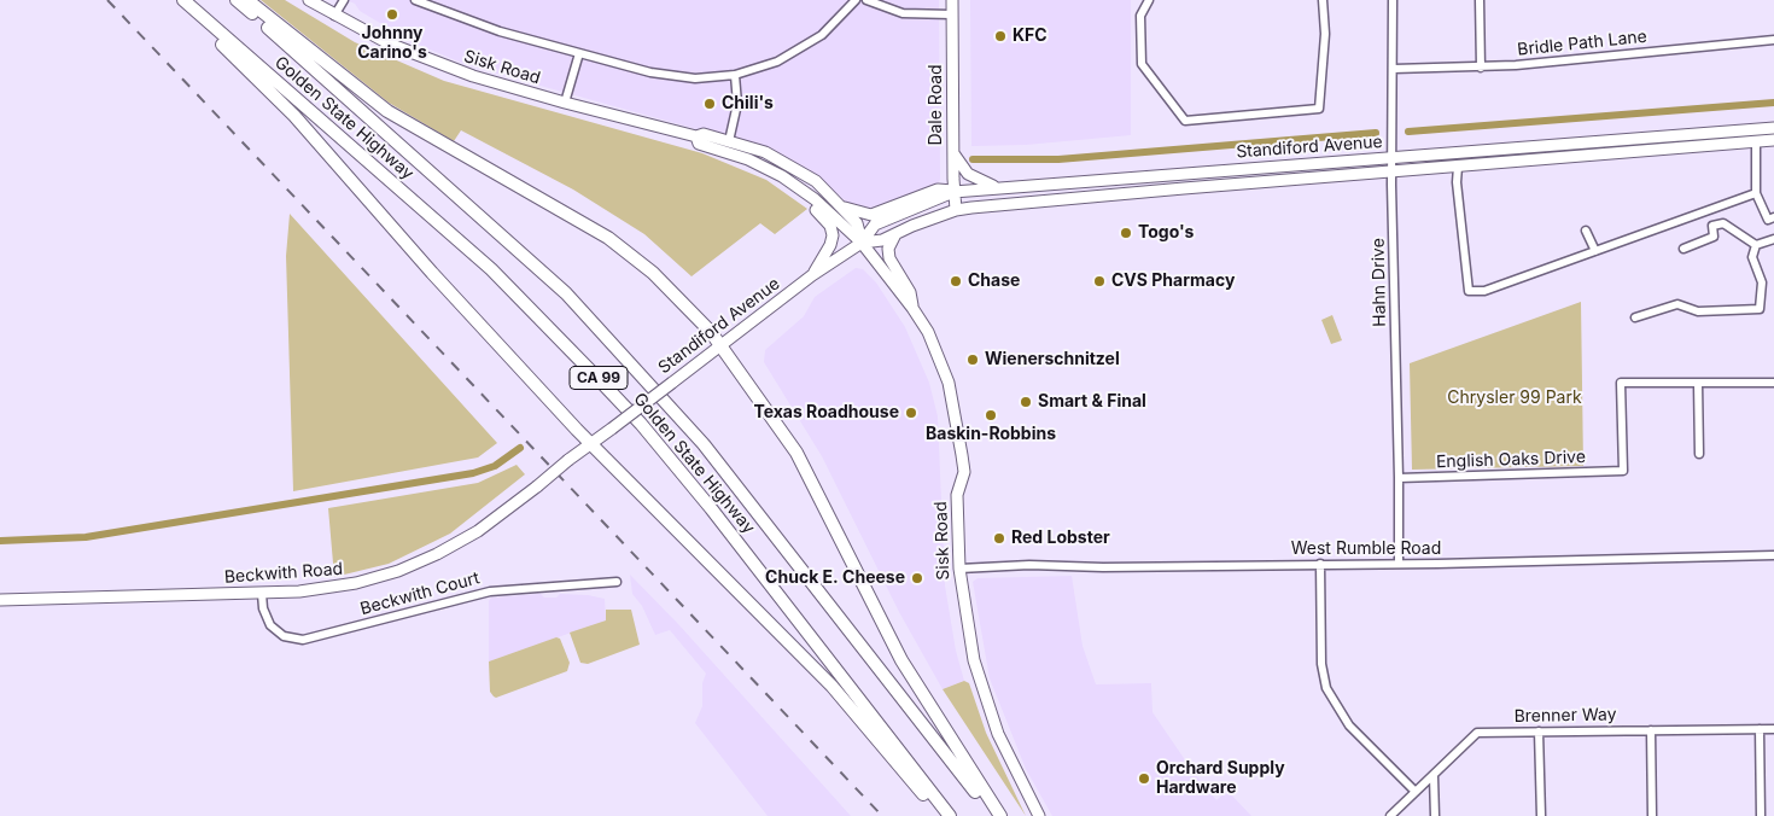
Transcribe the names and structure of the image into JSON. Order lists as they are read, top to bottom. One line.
{"streets":{"highway":["Golden State Highway","CA 99"],"main road":["Sisk Road","Dale Road","Standiford Avenue","Beckwith Road"],"street":["Bridle Path Lane","Hahn Drive","English Oaks Drive","West Rumble Road","Beckwith Court","Brenner Way"]},"crossings":[["Bridle Path Lane","Hahn Drive"],["Sisk Road","Standiford Avenue"],["Sisk Road","West Rumble Road"],["Dale Road","Standiford Avenue"],["Standiford Avenue","Hahn Drive"],["Standiford Avenue","Beckwith Road"],["Hahn Drive","English Oaks Drive"],["Hahn Drive","West Rumble Road"],["Beckwith Road","Beckwith Court"]],"parks":["Chrysler 99 Park"],"places":["Johnny Carino's","KFC","Chili's","Togo's","Chase","CVS Pharmacy","Wienerschnitzel","Smart & Final","Texas Roadhouse","Baskin-Robbins","Red Lobster","Chuck E. Cheese","Orchard Supply Hardware"]}
